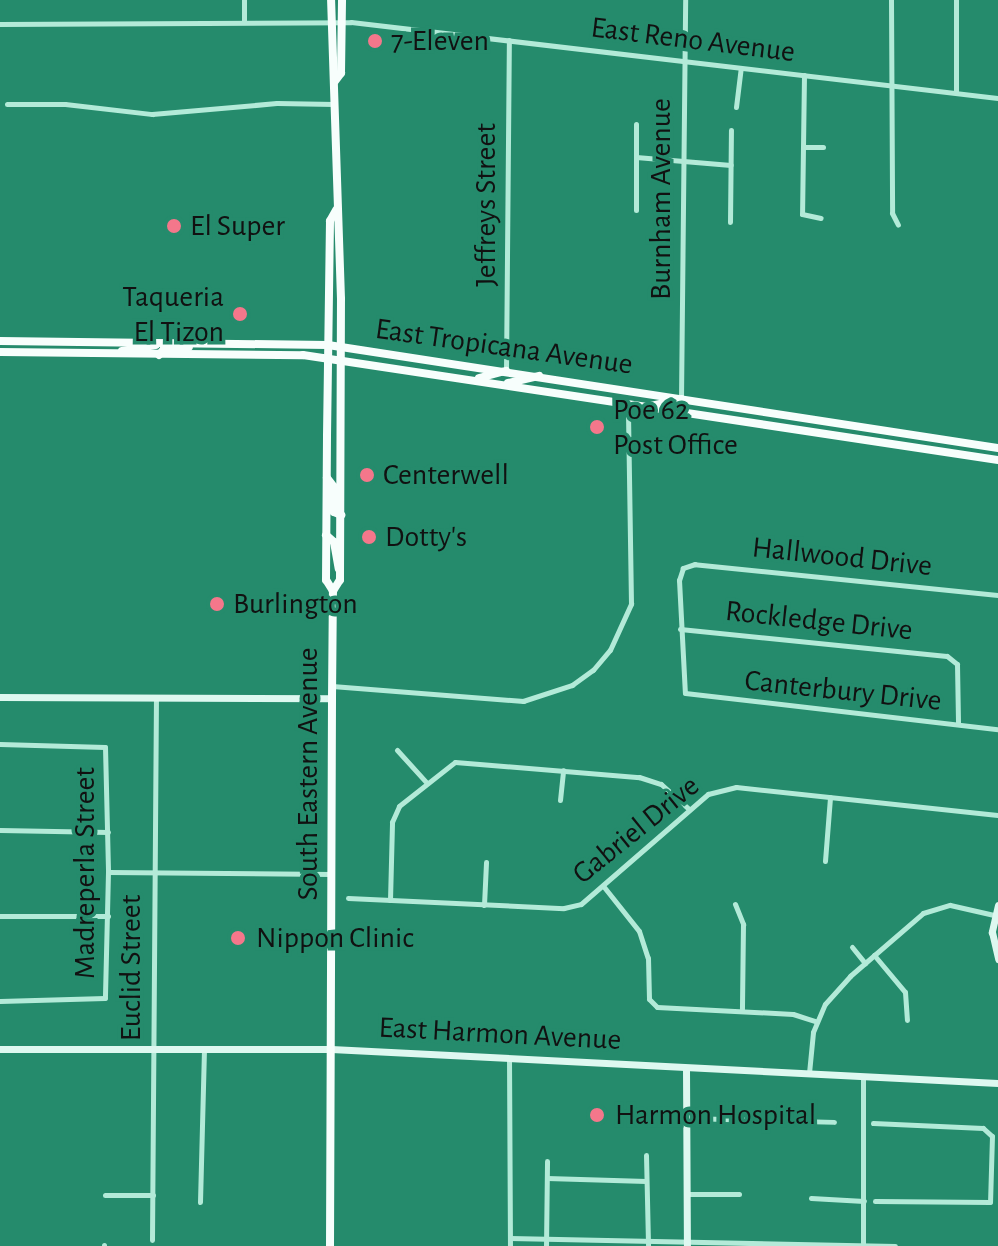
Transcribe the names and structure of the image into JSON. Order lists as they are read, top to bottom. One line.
{"streets":{"main road":["East Tropicana Avenue","South Eastern Avenue","East Harmon Avenue"],"street":["East Reno Avenue","Burnham Avenue","Jeffreys Street","Hallwood Drive","Rockledge Drive","Canterbury Drive","Gabriel Drive","Madreperla Street","Euclid Street"]},"crossings":[["East Reno Avenue","Burnham Avenue"],["East Reno Avenue","Jeffreys Street"],["East Reno Avenue","South Eastern Avenue"],["Burnham Avenue","East Tropicana Avenue"],["Jeffreys Street","East Tropicana Avenue"],["East Tropicana Avenue","South Eastern Avenue"],["Hallwood Drive","Rockledge Drive"],["Hallwood Drive","Canterbury Drive"],["Rockledge Drive","Canterbury Drive"],["South Eastern Avenue","East Harmon Avenue"],["Euclid Street","East Harmon Avenue"]],"places":["7-Eleven","El Super","Taqueria El Tizon","Poe 62 Post Office","Centerwell","Dotty's","Burlington","Nippon Clinic","Harmon Hospital"]}
